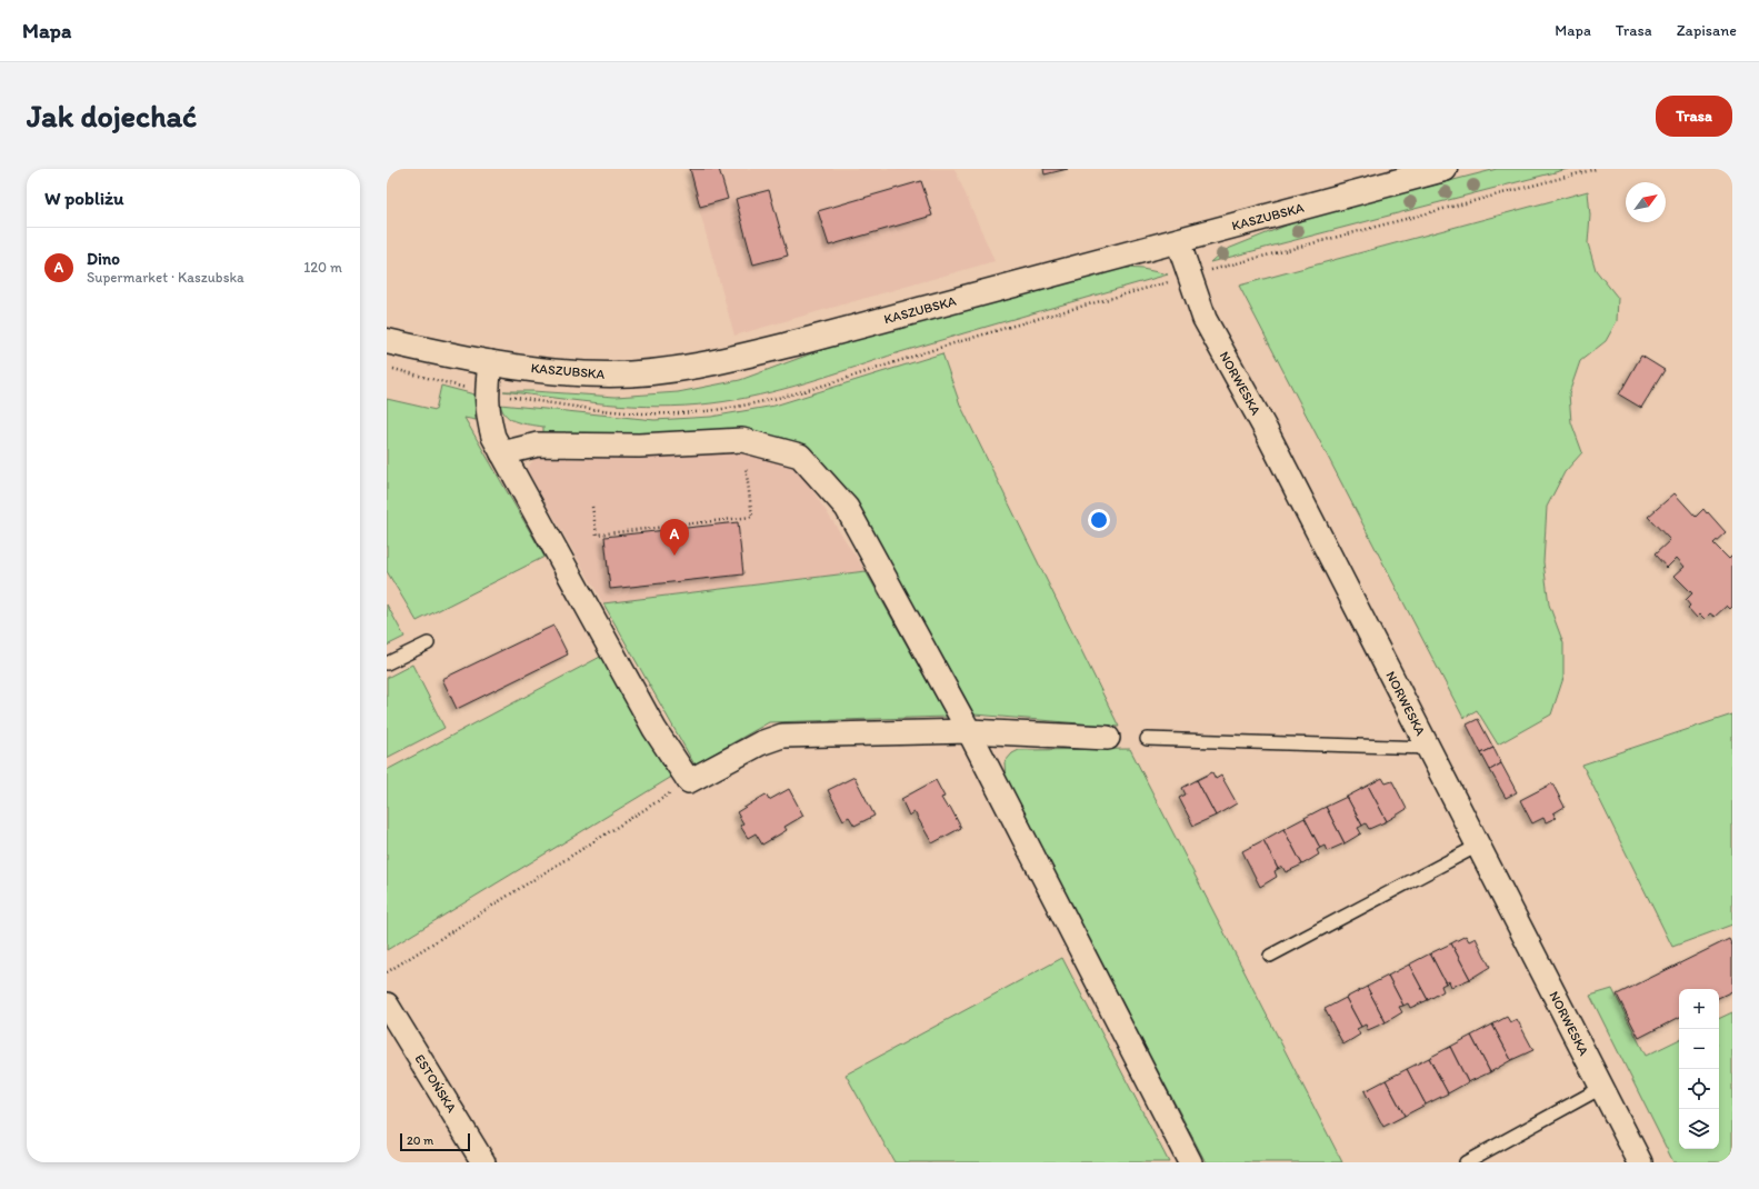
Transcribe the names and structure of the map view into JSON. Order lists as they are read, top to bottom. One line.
{"streets":{"main road":["KASZUBSKA"],"street":["NORWESKA","ESTOŃSKA"]},"crossings":[["KASZUBSKA","NORWESKA"]],"scale_bar":"20 m","north":"top right","page":{"header":"Mapa","nav":["Mapa","Trasa","Zapisane"],"buttons":"Trasa","title":"Jak dojechać","heading":"W pobliżu","list":[{"mark":"A","name":"Dino","note":"Supermarket · Kaszubska","value":"120 m"}],"pins":"A","map_buttons":["+","−"],"scale":"20 m"}}
